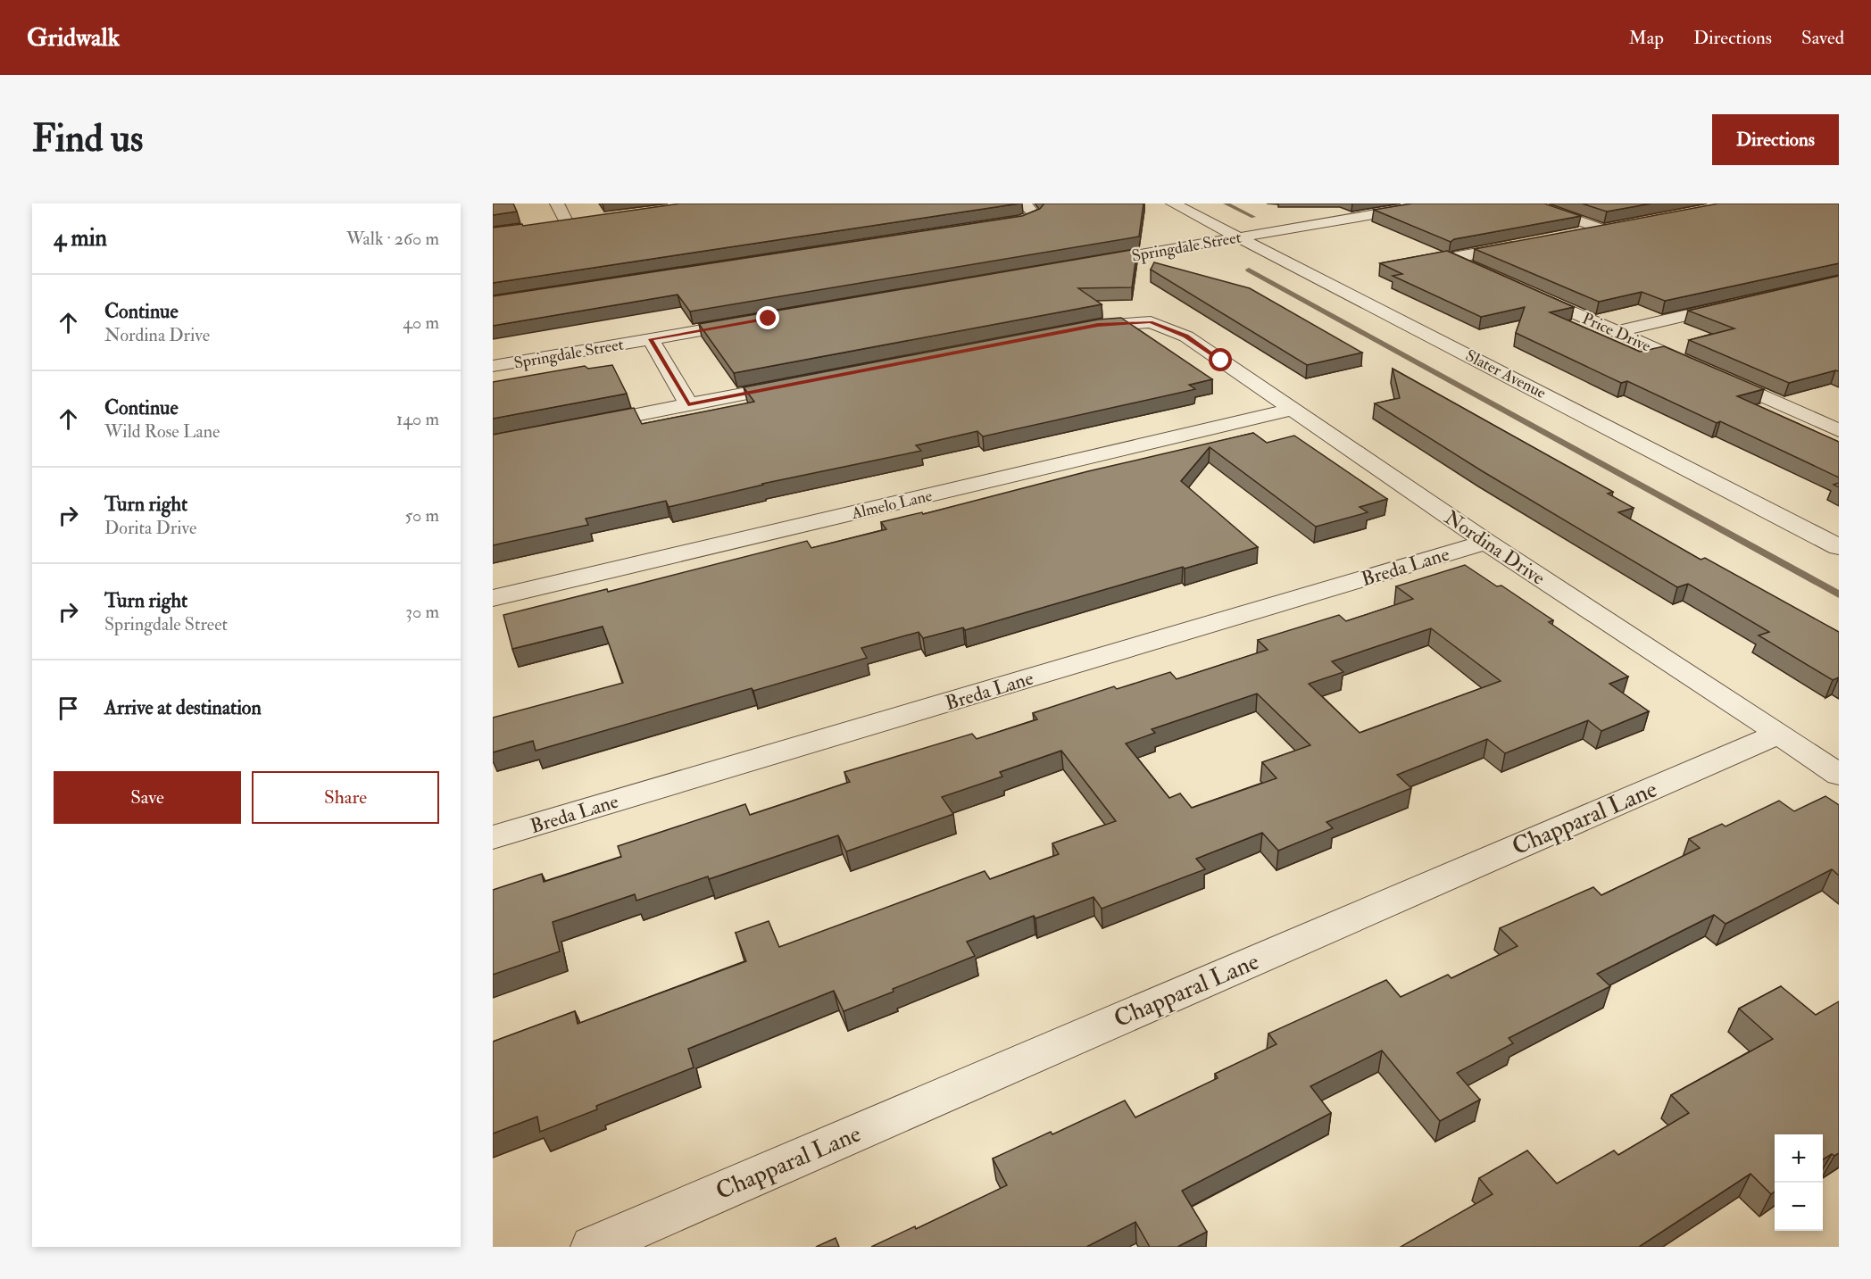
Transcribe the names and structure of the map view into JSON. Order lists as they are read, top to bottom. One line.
{"streets":{"street":["Springdale Street","Price Drive","Slater Avenue","Almelo Lane","Nordina Drive","Breda Lane","Chapparal Lane"]},"crossings":[["Springdale Street","Slater Avenue"],["Almelo Lane","Nordina Drive"],["Nordina Drive","Breda Lane"],["Nordina Drive","Chapparal Lane"]],"page":{"header":"Gridwalk","nav":["Map","Directions","Saved"],"buttons":["Directions",["Save","Share"]],"title":"Find us","heading":["4 min","Walk · 260 m"],"list":[["Continue","Nordina Drive","40 m"],["Continue","Wild Rose Lane","140 m"],["Turn right","Dorita Drive","50 m"],["Turn right","Springdale Street","30 m"],"Arrive at destination"],"map_buttons":["+","−"]}}
